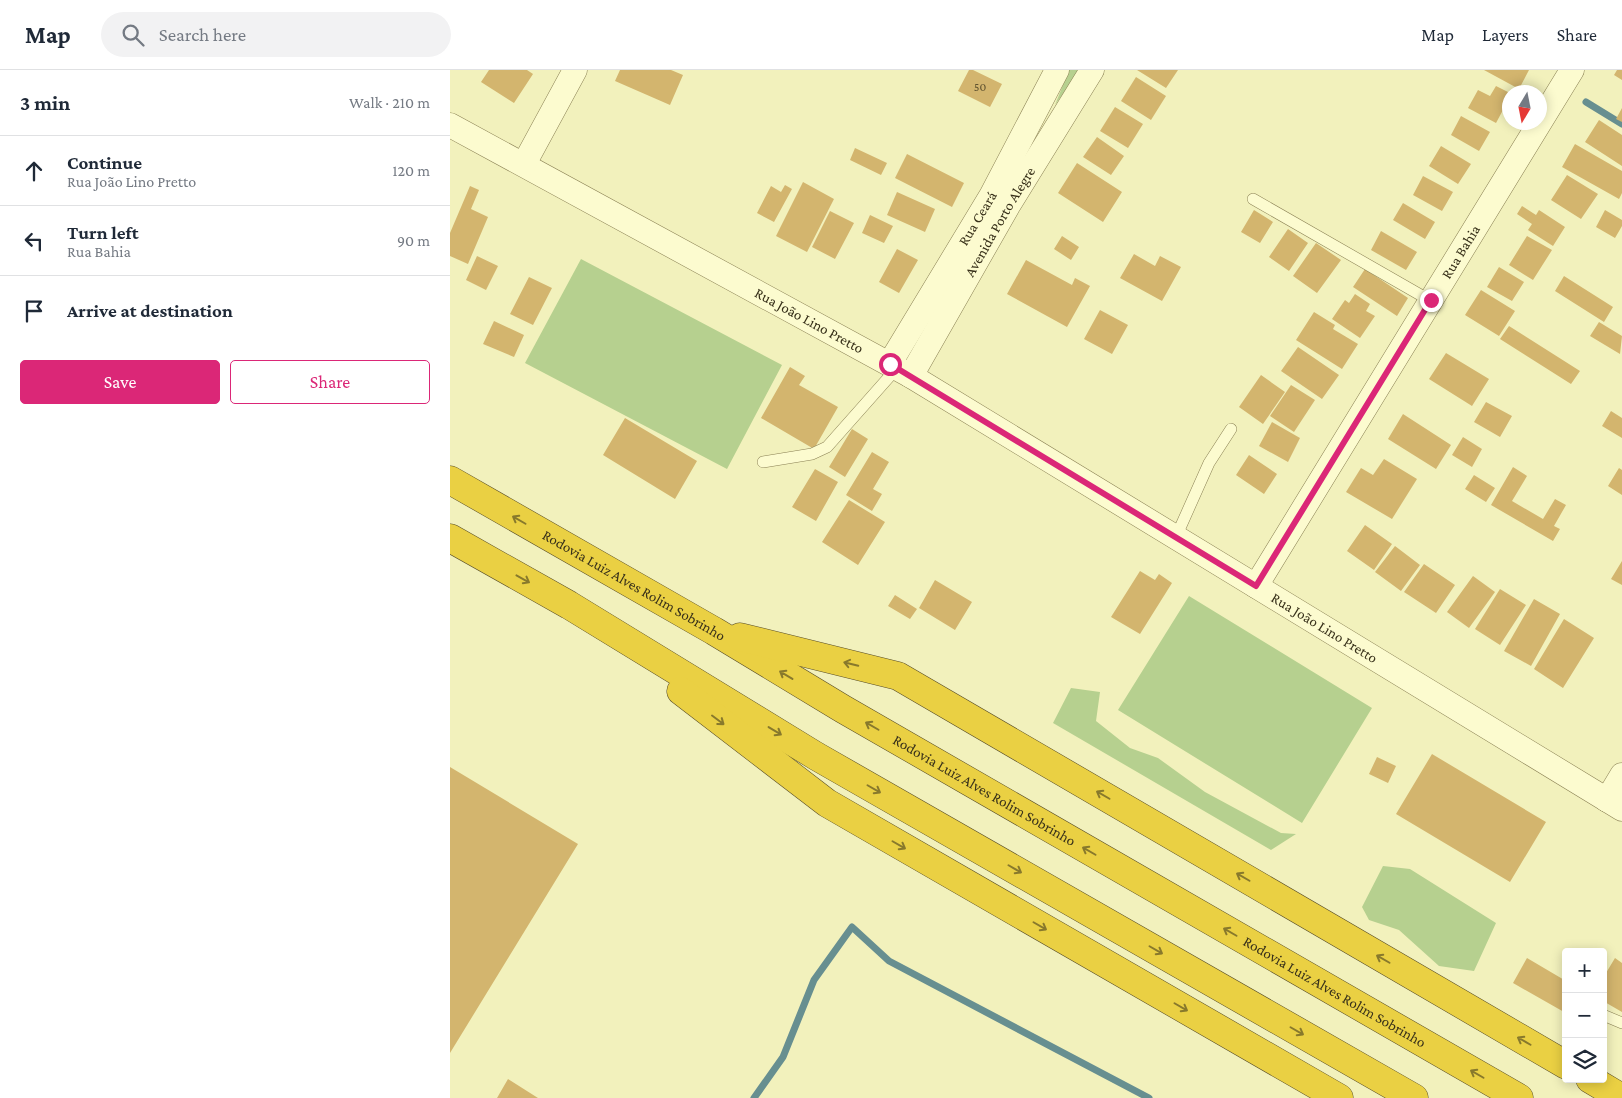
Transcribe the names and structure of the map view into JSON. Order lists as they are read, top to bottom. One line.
{"streets":{"highway":["Rodovia Luiz Alves Rolim Sobrinho"],"street":["Rua Ceará","Avenida Porto Alegre","Rua Bahia","Rua João Lino Pretto"]},"crossings":[["Rua Ceará","Avenida Porto Alegre"],["Rua Ceará","Rua João Lino Pretto"],["Rua Bahia","Rua João Lino Pretto"]],"house_numbers":["50"],"north":"bottom","page":{"header":"Map","search":"Search here","nav":["Map","Layers","Share"],"heading":["3 min","Walk · 210 m"],"list":[["Continue","Rua João Lino Pretto","120 m"],["Turn left","Rua Bahia","90 m"],"Arrive at destination"],"buttons":["Save","Share"],"map_buttons":["+","−"]}}
